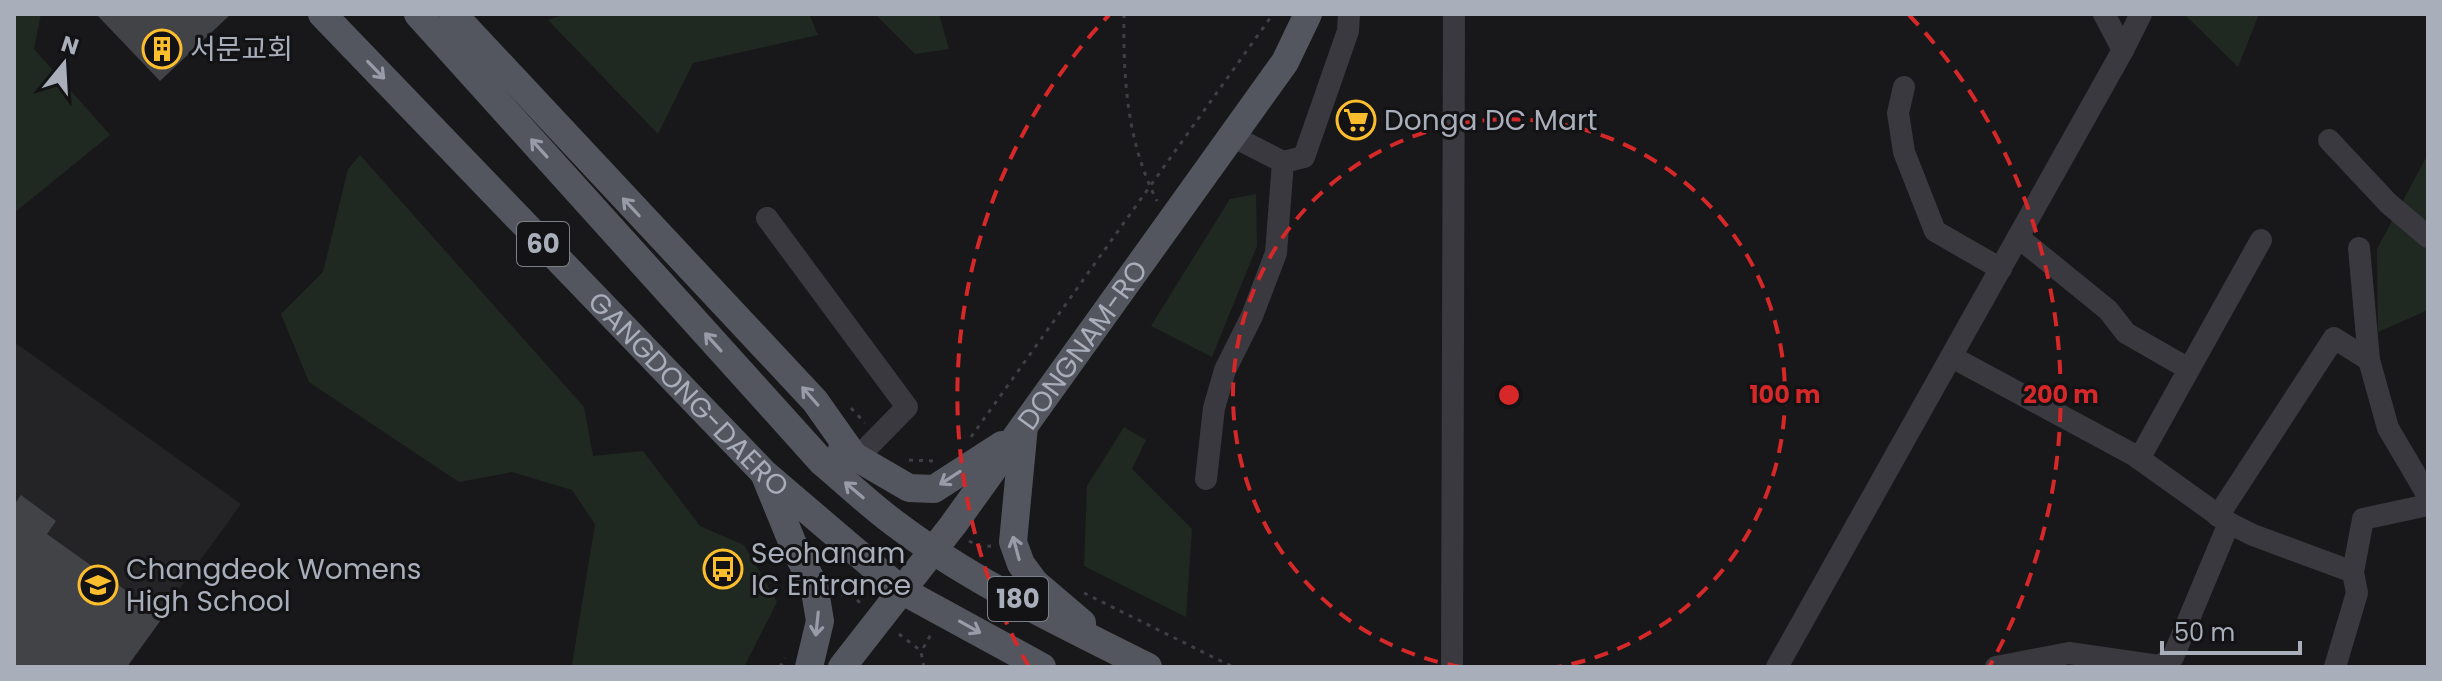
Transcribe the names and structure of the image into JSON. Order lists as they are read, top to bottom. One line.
{"streets":{"main road":["60","DONGNAM-RO","GANGDONG-DAERO","180"]},"crossings":[["DONGNAM-RO","GANGDONG-DAERO"],["DONGNAM-RO","180"],["GANGDONG-DAERO","180"]],"places":{"building":["서문교회"],"supermarket":["Donga DC Mart"],"bus stop":["Seohanam IC Entrance"],"school or university":["Changdeok Womens High School"]},"scale_bar":"50 m","north":"top","rings":["100 m","200 m"]}
